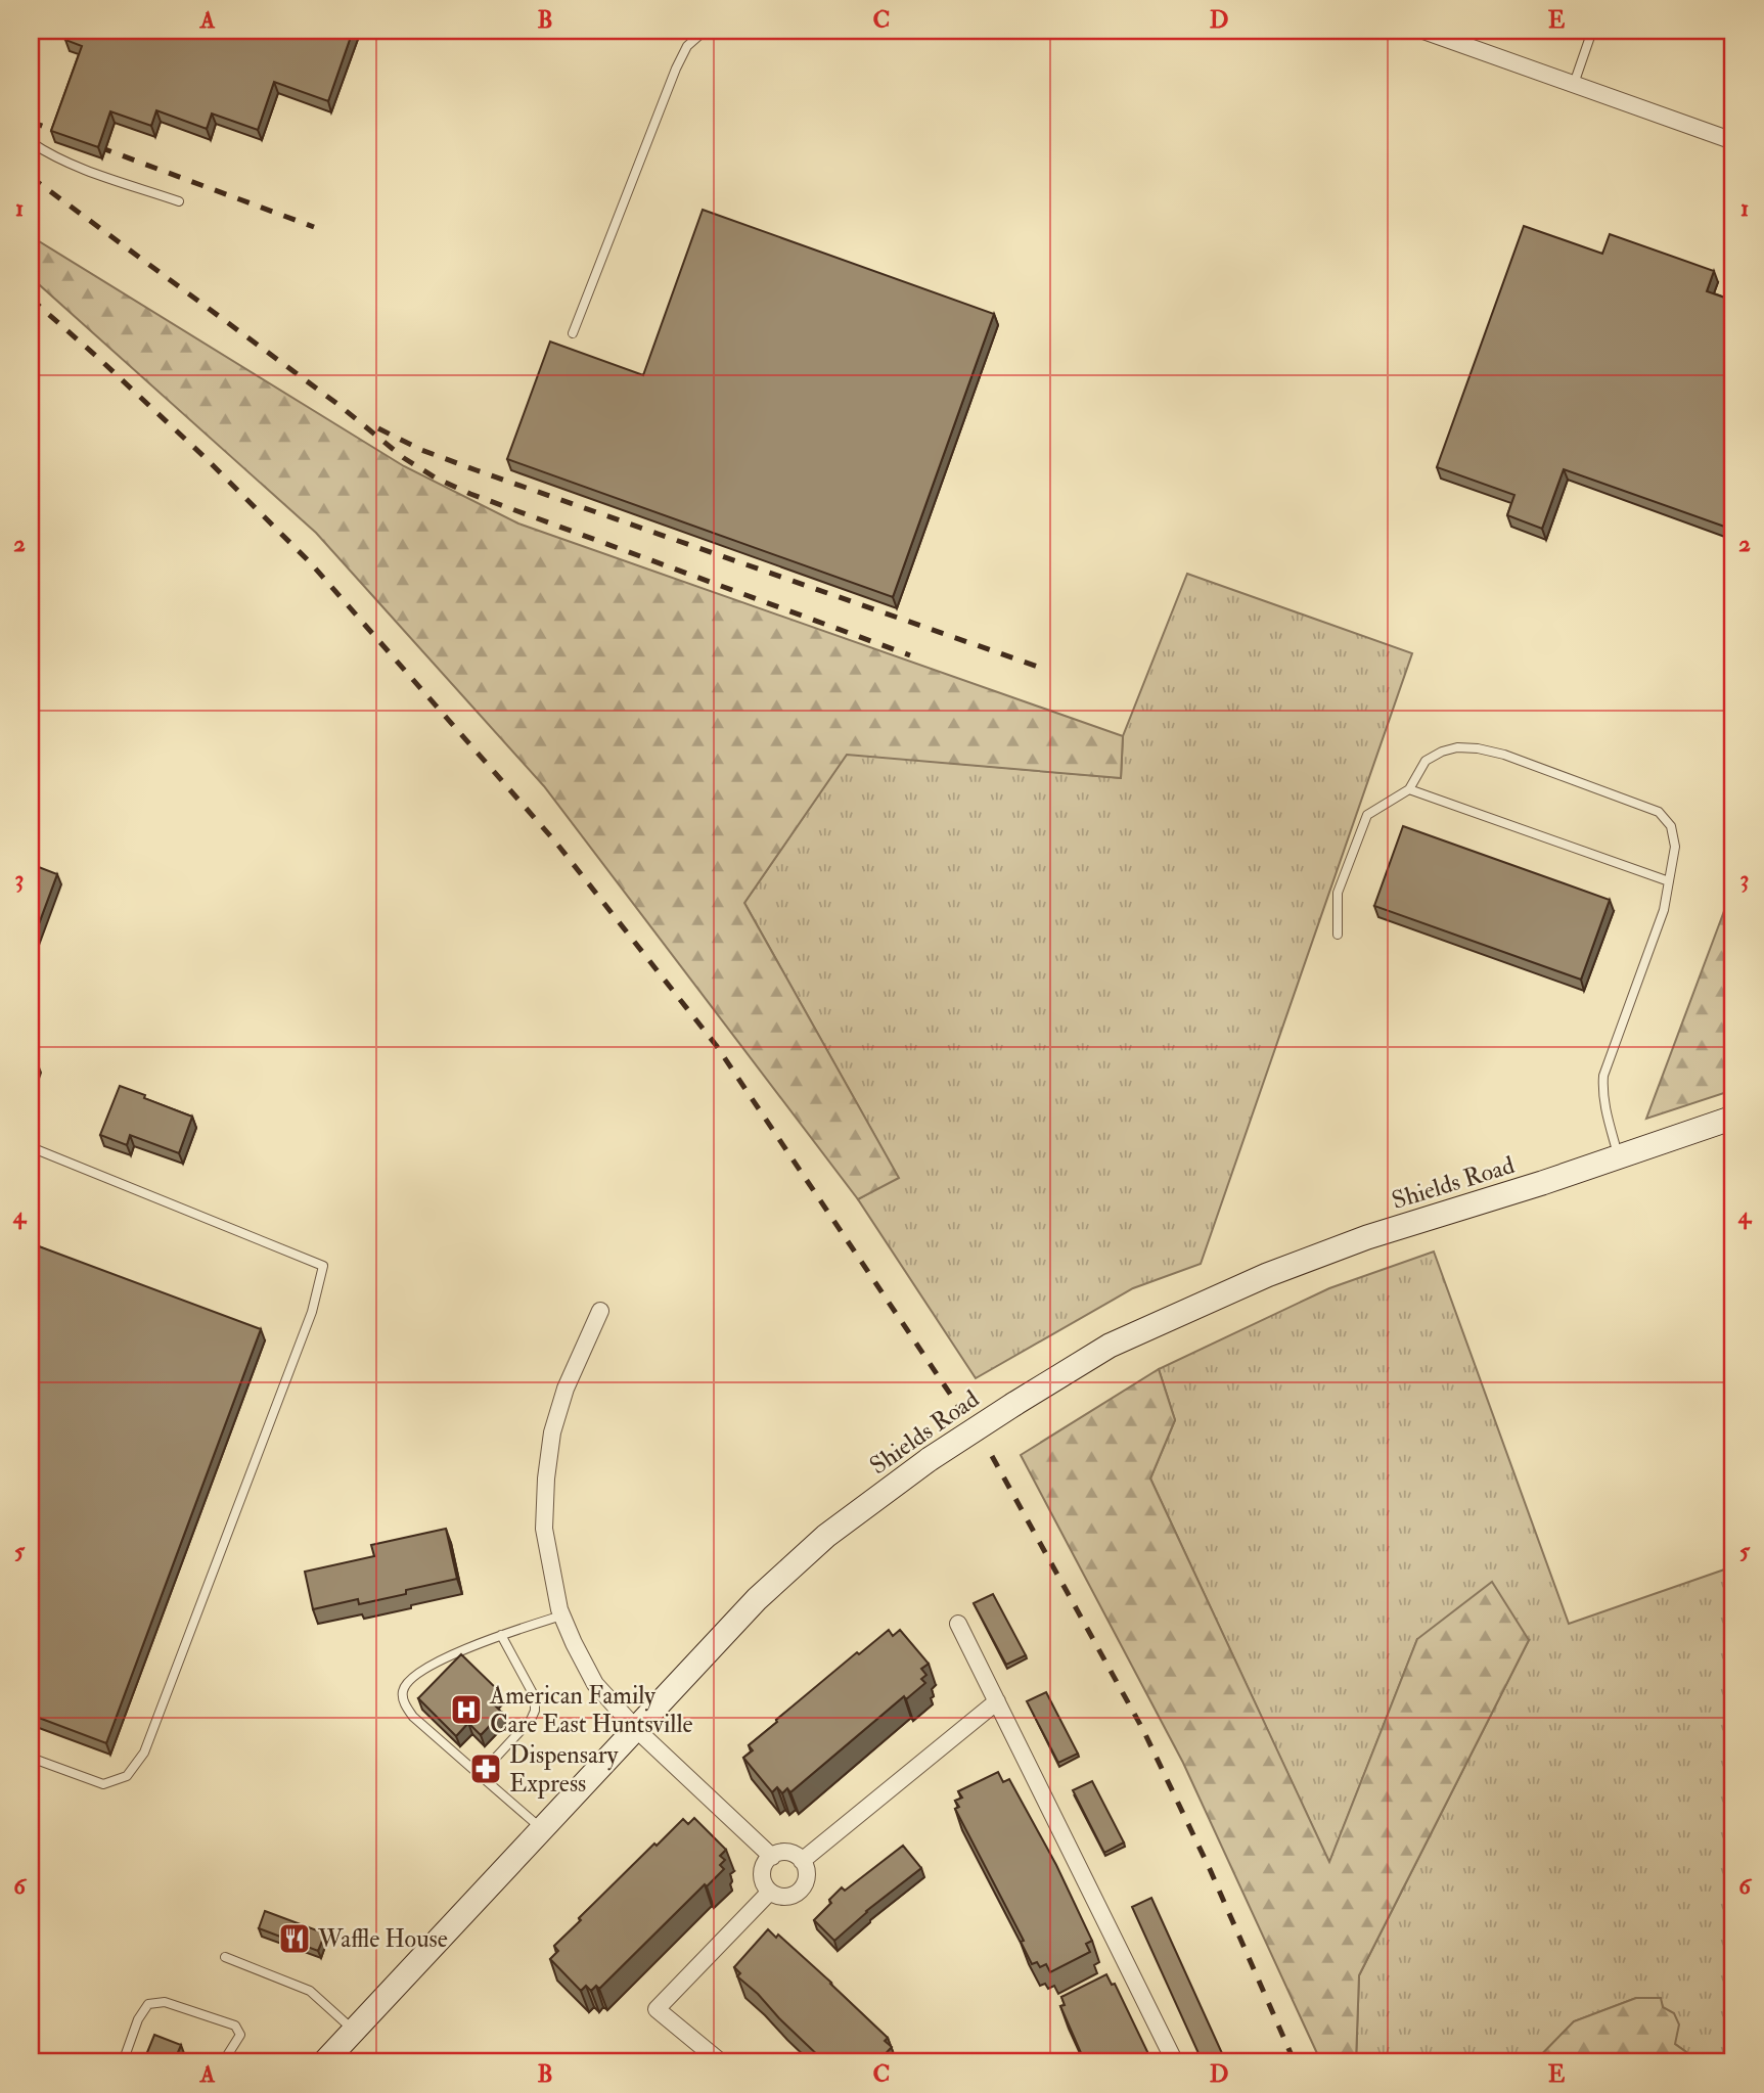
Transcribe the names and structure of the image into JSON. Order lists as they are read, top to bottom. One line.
{"streets":{"street":["Shields Road"]},"places":{"hospital":["American Family Care East Huntsville"],"pharmacy":["Dispensary Express"],"restaurant":["Waffle House"]},"grid":{"columns":["A","B","C","D","E"],"rows":["1","2","3","4","5","6"]}}
